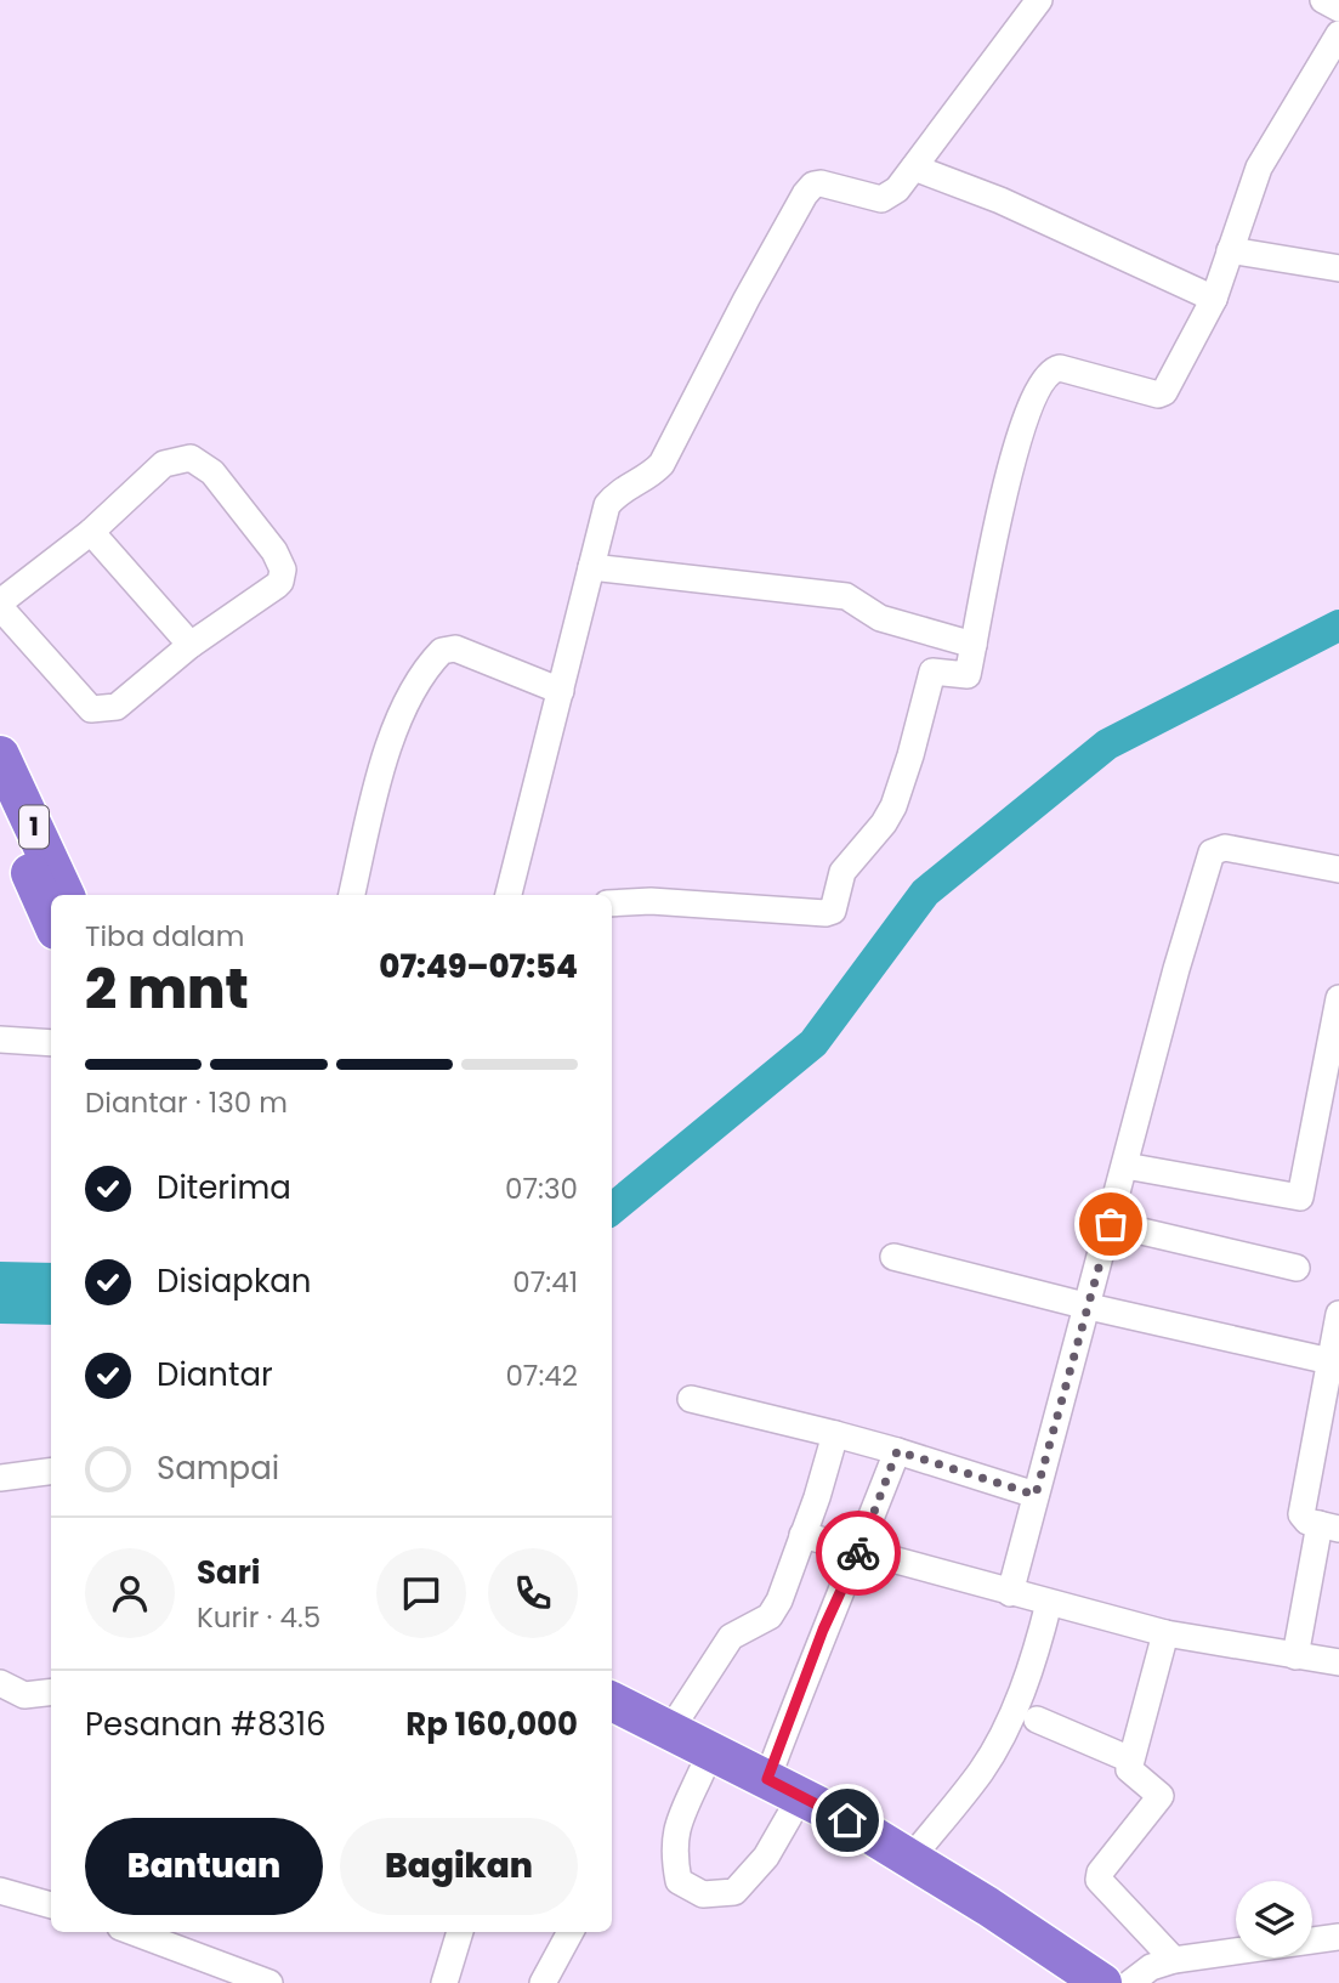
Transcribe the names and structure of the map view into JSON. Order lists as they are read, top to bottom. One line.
{"streets":{"highway":["1"]},"page":{"heading":["2 mnt","Tiba dalam","07:49–07:54"],"panel":["Sari","Kurir · 4.5","Pesanan #8316","Rp 160,000"],"bar":"Diantar · 130 m","list":[["Diterima","07:30"],["Disiapkan","07:41"],["Diantar","07:42"],"Sampai"],"buttons":["Bantuan","Bagikan"]}}
